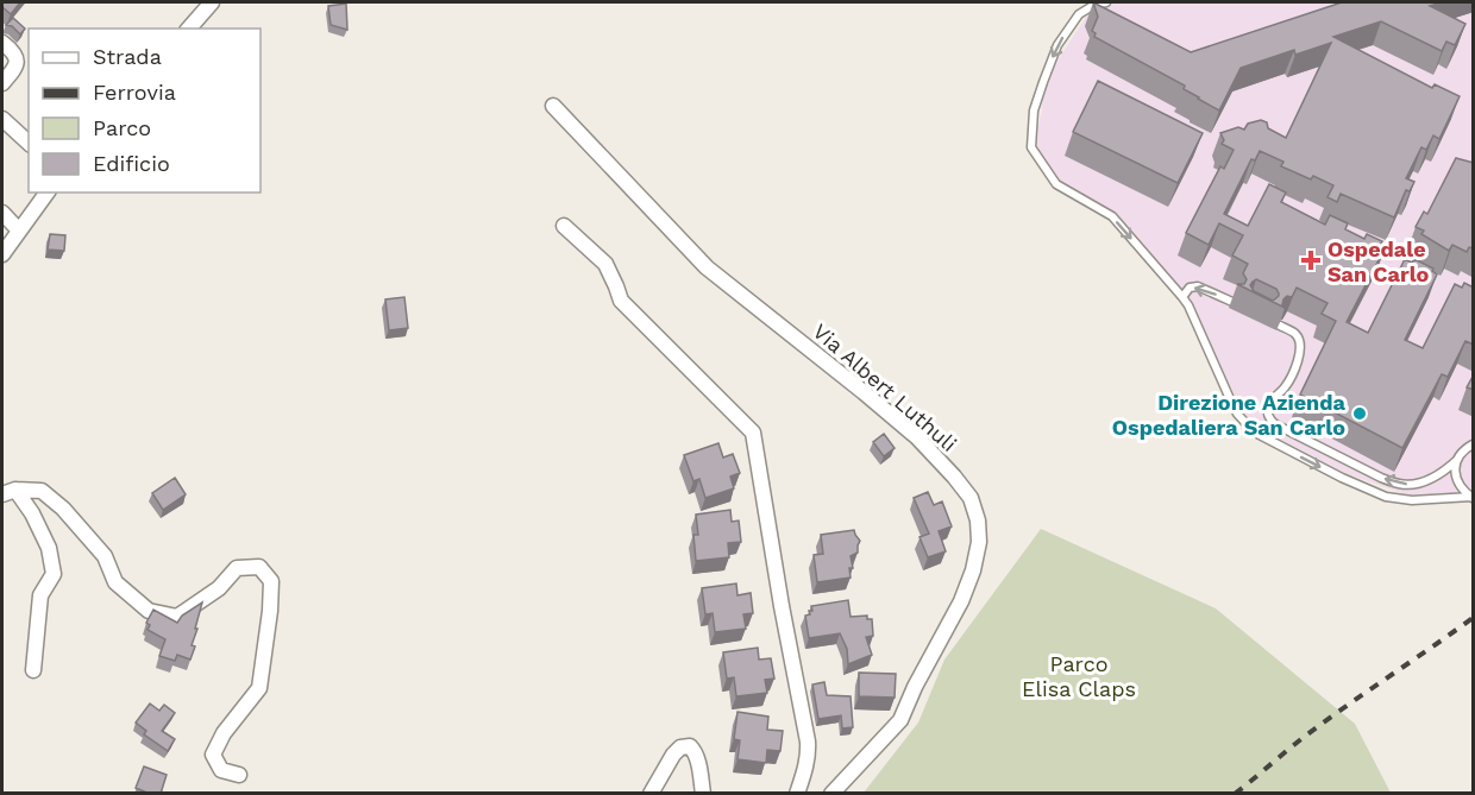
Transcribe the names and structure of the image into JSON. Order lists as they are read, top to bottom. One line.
{"streets":{"street":["Via Albert Luthuli"]},"parks":["Parco Elisa Claps"],"places":{"health":["Ospedale San Carlo"],"other":["Direzione Azienda Ospedaliera San Carlo"]},"legend":["Strada","Ferrovia","Parco","Edificio"]}
